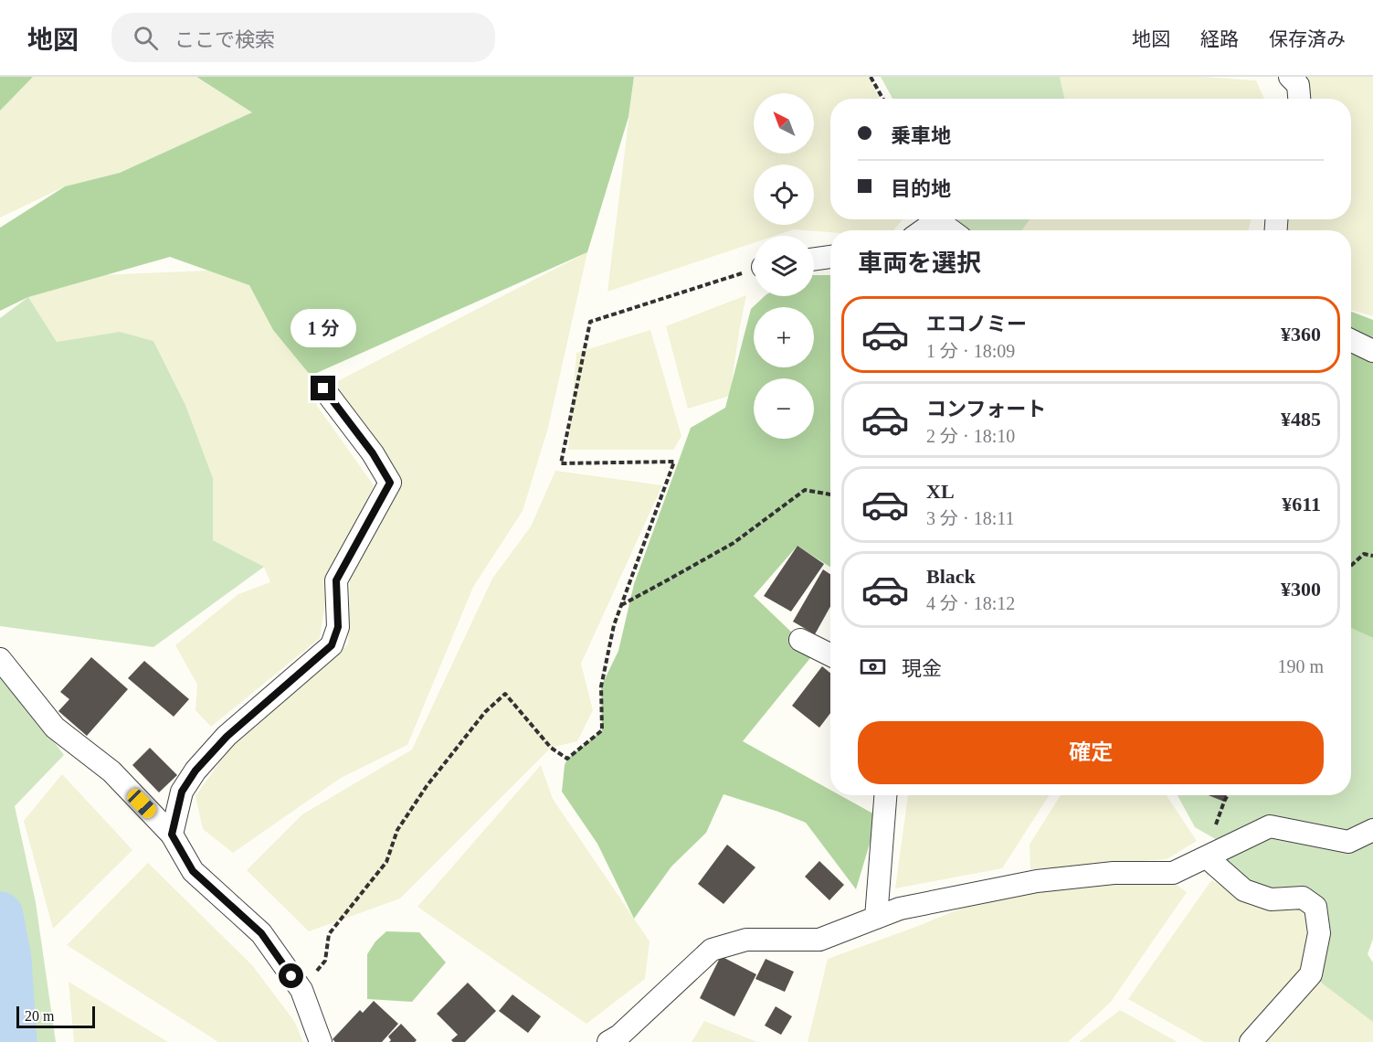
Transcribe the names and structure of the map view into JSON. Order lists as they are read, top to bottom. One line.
{"scale_bar":"20 m","north":"top left","page":{"header":"地図","search":"ここで検索","nav":["地図","経路","保存済み"],"map_buttons":["+","−"],"banner":["乗車地","目的地"],"heading":"車両を選択","list":[{"name":"エコノミー","note":"1 分 · 18:09","value":"¥360"},{"name":"コンフォート","note":"2 分 · 18:10","value":"¥485"},{"name":"XL","note":"3 分 · 18:11","value":"¥611"},{"name":"Black","note":"4 分 · 18:12","value":"¥300"}],"bubble":"1 分","pay":["現金","190 m"],"buttons":"確定","scale":"20 m"}}
